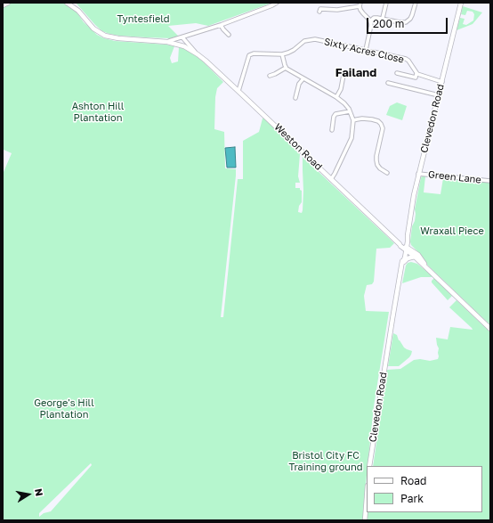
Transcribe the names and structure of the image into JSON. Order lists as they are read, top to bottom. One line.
{"streets":{"main road":["Clevedon Road","Weston Road"],"street":["Sixty Acres Close","Green Lane"]},"crossings":[["Clevedon Road","Weston Road"],["Clevedon Road","Green Lane"]],"districts":["Failand"],"parks":["Tyntesfield","Ashton Hill Plantation","Wraxall Piece","George's Hill Plantation","Bristol City FC Training ground"],"legend":["Road","Park"],"scale_bar":"200 m","north":"right"}
